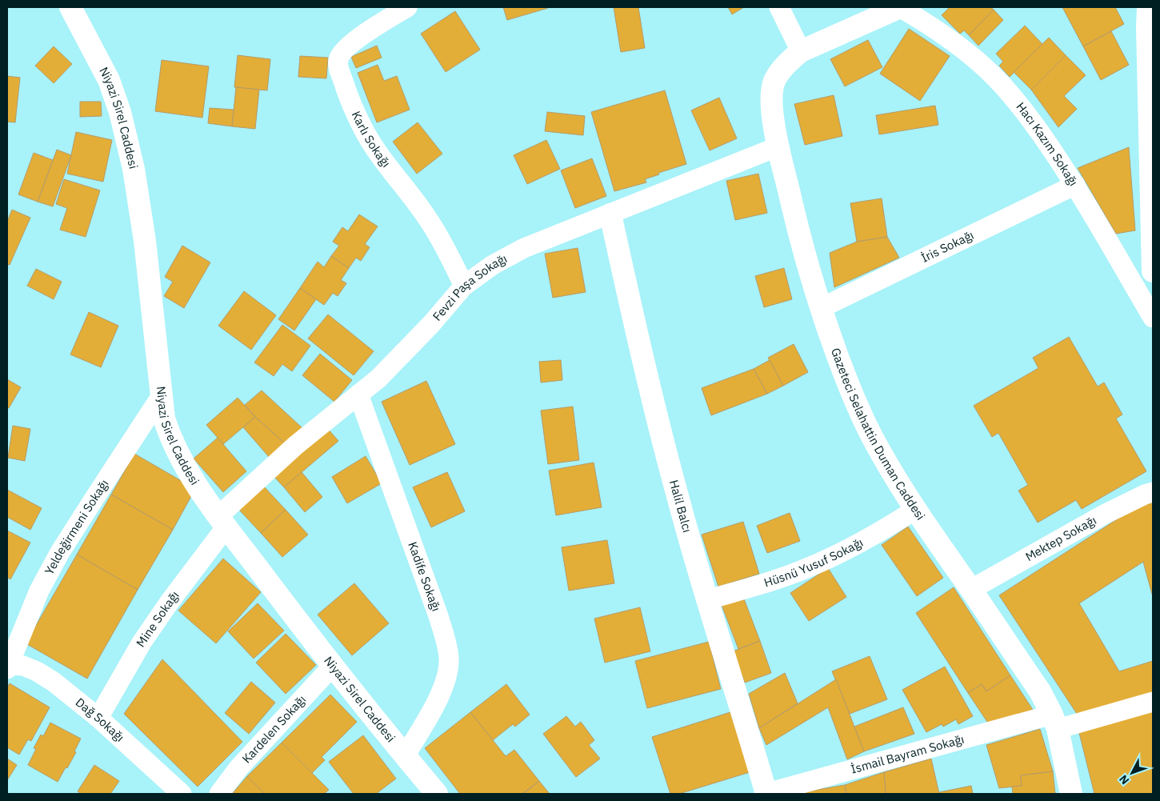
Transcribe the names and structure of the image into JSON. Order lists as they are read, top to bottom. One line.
{"streets":{"street":["Niyazi Sirel Caddesi","Karlı Sokağı","Hacı Kazım Sokağı","İris Sokağı","Fevzi Paşa Sokağı","Gazeteci Selahattin Duman Caddesi","Halil Balcı","Yeldeğirmeni Sokağı","Mektep Sokağı","Hüsnü Yusuf Sokağı","Kadife Sokağı","Mine Sokağı","Dağ Sokağı","Kardelen Sokağı","İsmail Bayram Sokağı"]},"crossings":[["Niyazi Sirel Caddesi","Fevzi Paşa Sokağı"],["Niyazi Sirel Caddesi","Yeldeğirmeni Sokağı"],["Niyazi Sirel Caddesi","Kadife Sokağı"],["Niyazi Sirel Caddesi","Mine Sokağı"],["Niyazi Sirel Caddesi","Kardelen Sokağı"],["Karlı Sokağı","Fevzi Paşa Sokağı"],["Hacı Kazım Sokağı","İris Sokağı"],["Hacı Kazım Sokağı","Gazeteci Selahattin Duman Caddesi"],["İris Sokağı","Gazeteci Selahattin Duman Caddesi"],["Fevzi Paşa Sokağı","Gazeteci Selahattin Duman Caddesi"],["Fevzi Paşa Sokağı","Halil Balcı"],["Fevzi Paşa Sokağı","Kadife Sokağı"],["Fevzi Paşa Sokağı","Mine Sokağı"],["Gazeteci Selahattin Duman Caddesi","Mektep Sokağı"],["Gazeteci Selahattin Duman Caddesi","Hüsnü Yusuf Sokağı"],["Gazeteci Selahattin Duman Caddesi","İsmail Bayram Sokağı"],["Halil Balcı","Hüsnü Yusuf Sokağı"],["Halil Balcı","İsmail Bayram Sokağı"],["Yeldeğirmeni Sokağı","Dağ Sokağı"],["Mine Sokağı","Dağ Sokağı"]],"north":"bottom left"}
